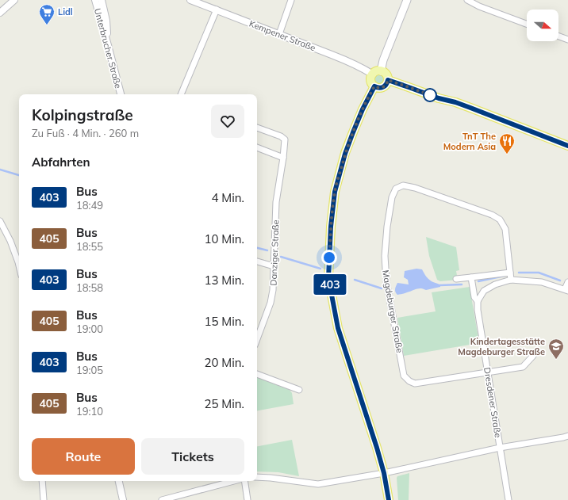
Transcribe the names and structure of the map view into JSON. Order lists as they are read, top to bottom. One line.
{"streets":{"street":["Kempener Straße","Unterbrucher Straße","Danziger Straße","Magdeburger Straße","Dresdener Straße"]},"crossings":[["Magdeburger Straße","Dresdener Straße"]],"places":{"supermarket":["Lidl"],"restaurant":["TnT The Modern Asia"],"school or university":["Kindertagesstätte Magdeburger Straße"]},"lines":["bus line 403"],"north":"right","page":{"on_map":"403","heading":[["Kolpingstraße","Zu Fuß · 4 Min. · 260 m"],"Abfahrten"],"list":[{"mark":"403","name":"Bus","note":"18:49","value":"4 Min."},{"mark":"405","name":"Bus","note":"18:55","value":"10 Min."},{"mark":"403","name":"Bus","note":"18:58","value":"13 Min."},{"mark":"405","name":"Bus","note":"19:00","value":"15 Min."},{"mark":"403","name":"Bus","note":"19:05","value":"20 Min."},{"mark":"405","name":"Bus","note":"19:10","value":"25 Min."}],"buttons":["Route","Tickets"]}}
